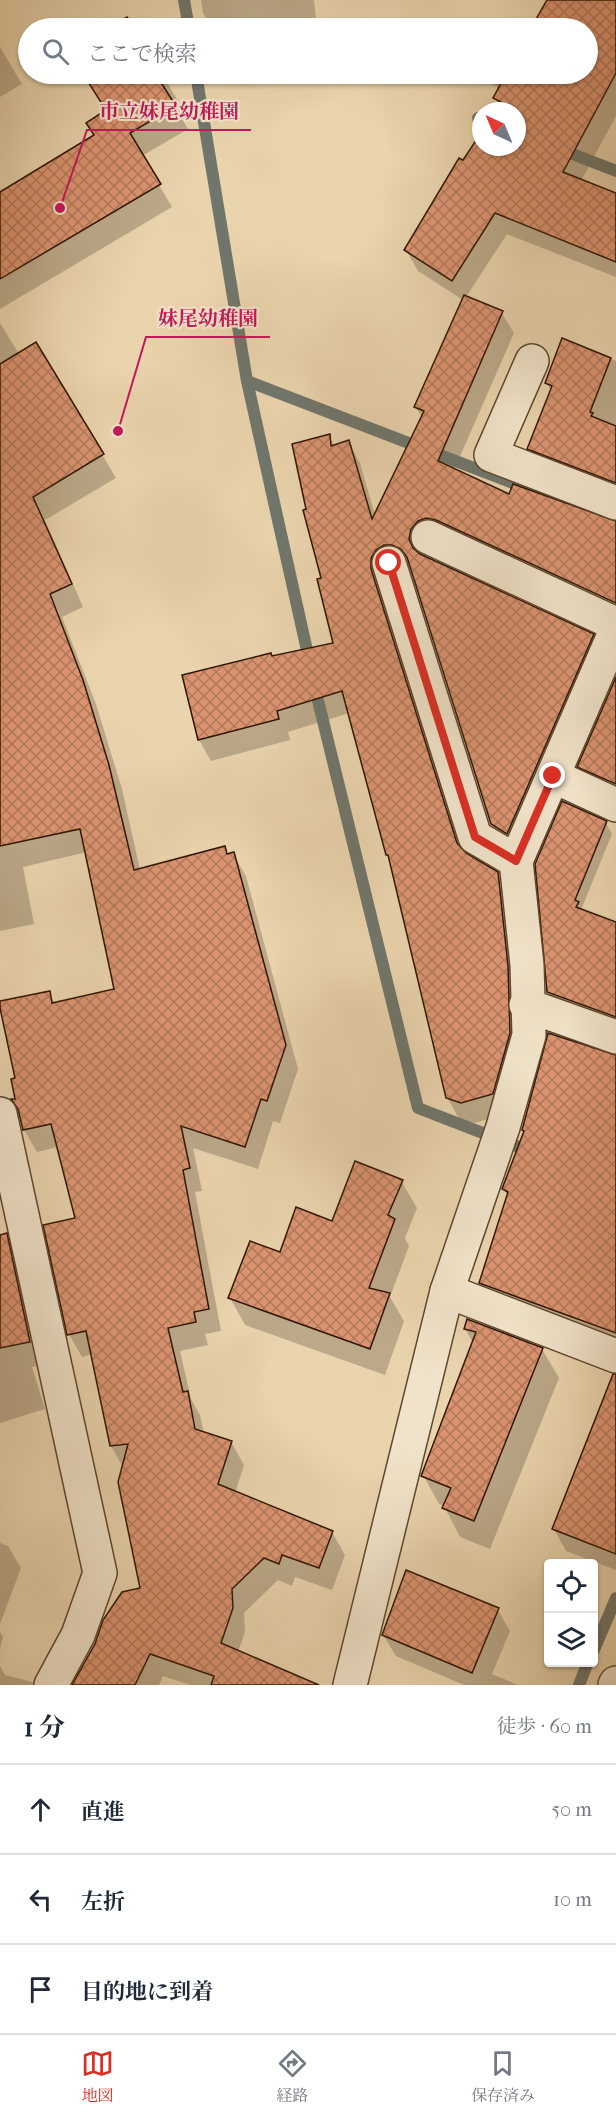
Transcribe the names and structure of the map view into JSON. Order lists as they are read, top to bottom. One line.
{"places":["市立妹尾幼稚園","妹尾幼稚園"],"north":"top left","page":{"search":"ここで検索","heading":["1 分","徒歩 · 60 m"],"list":[["直進","50 m"],["左折","10 m"],"目的地に到着"],"nav":["地図","経路","保存済み"]}}
